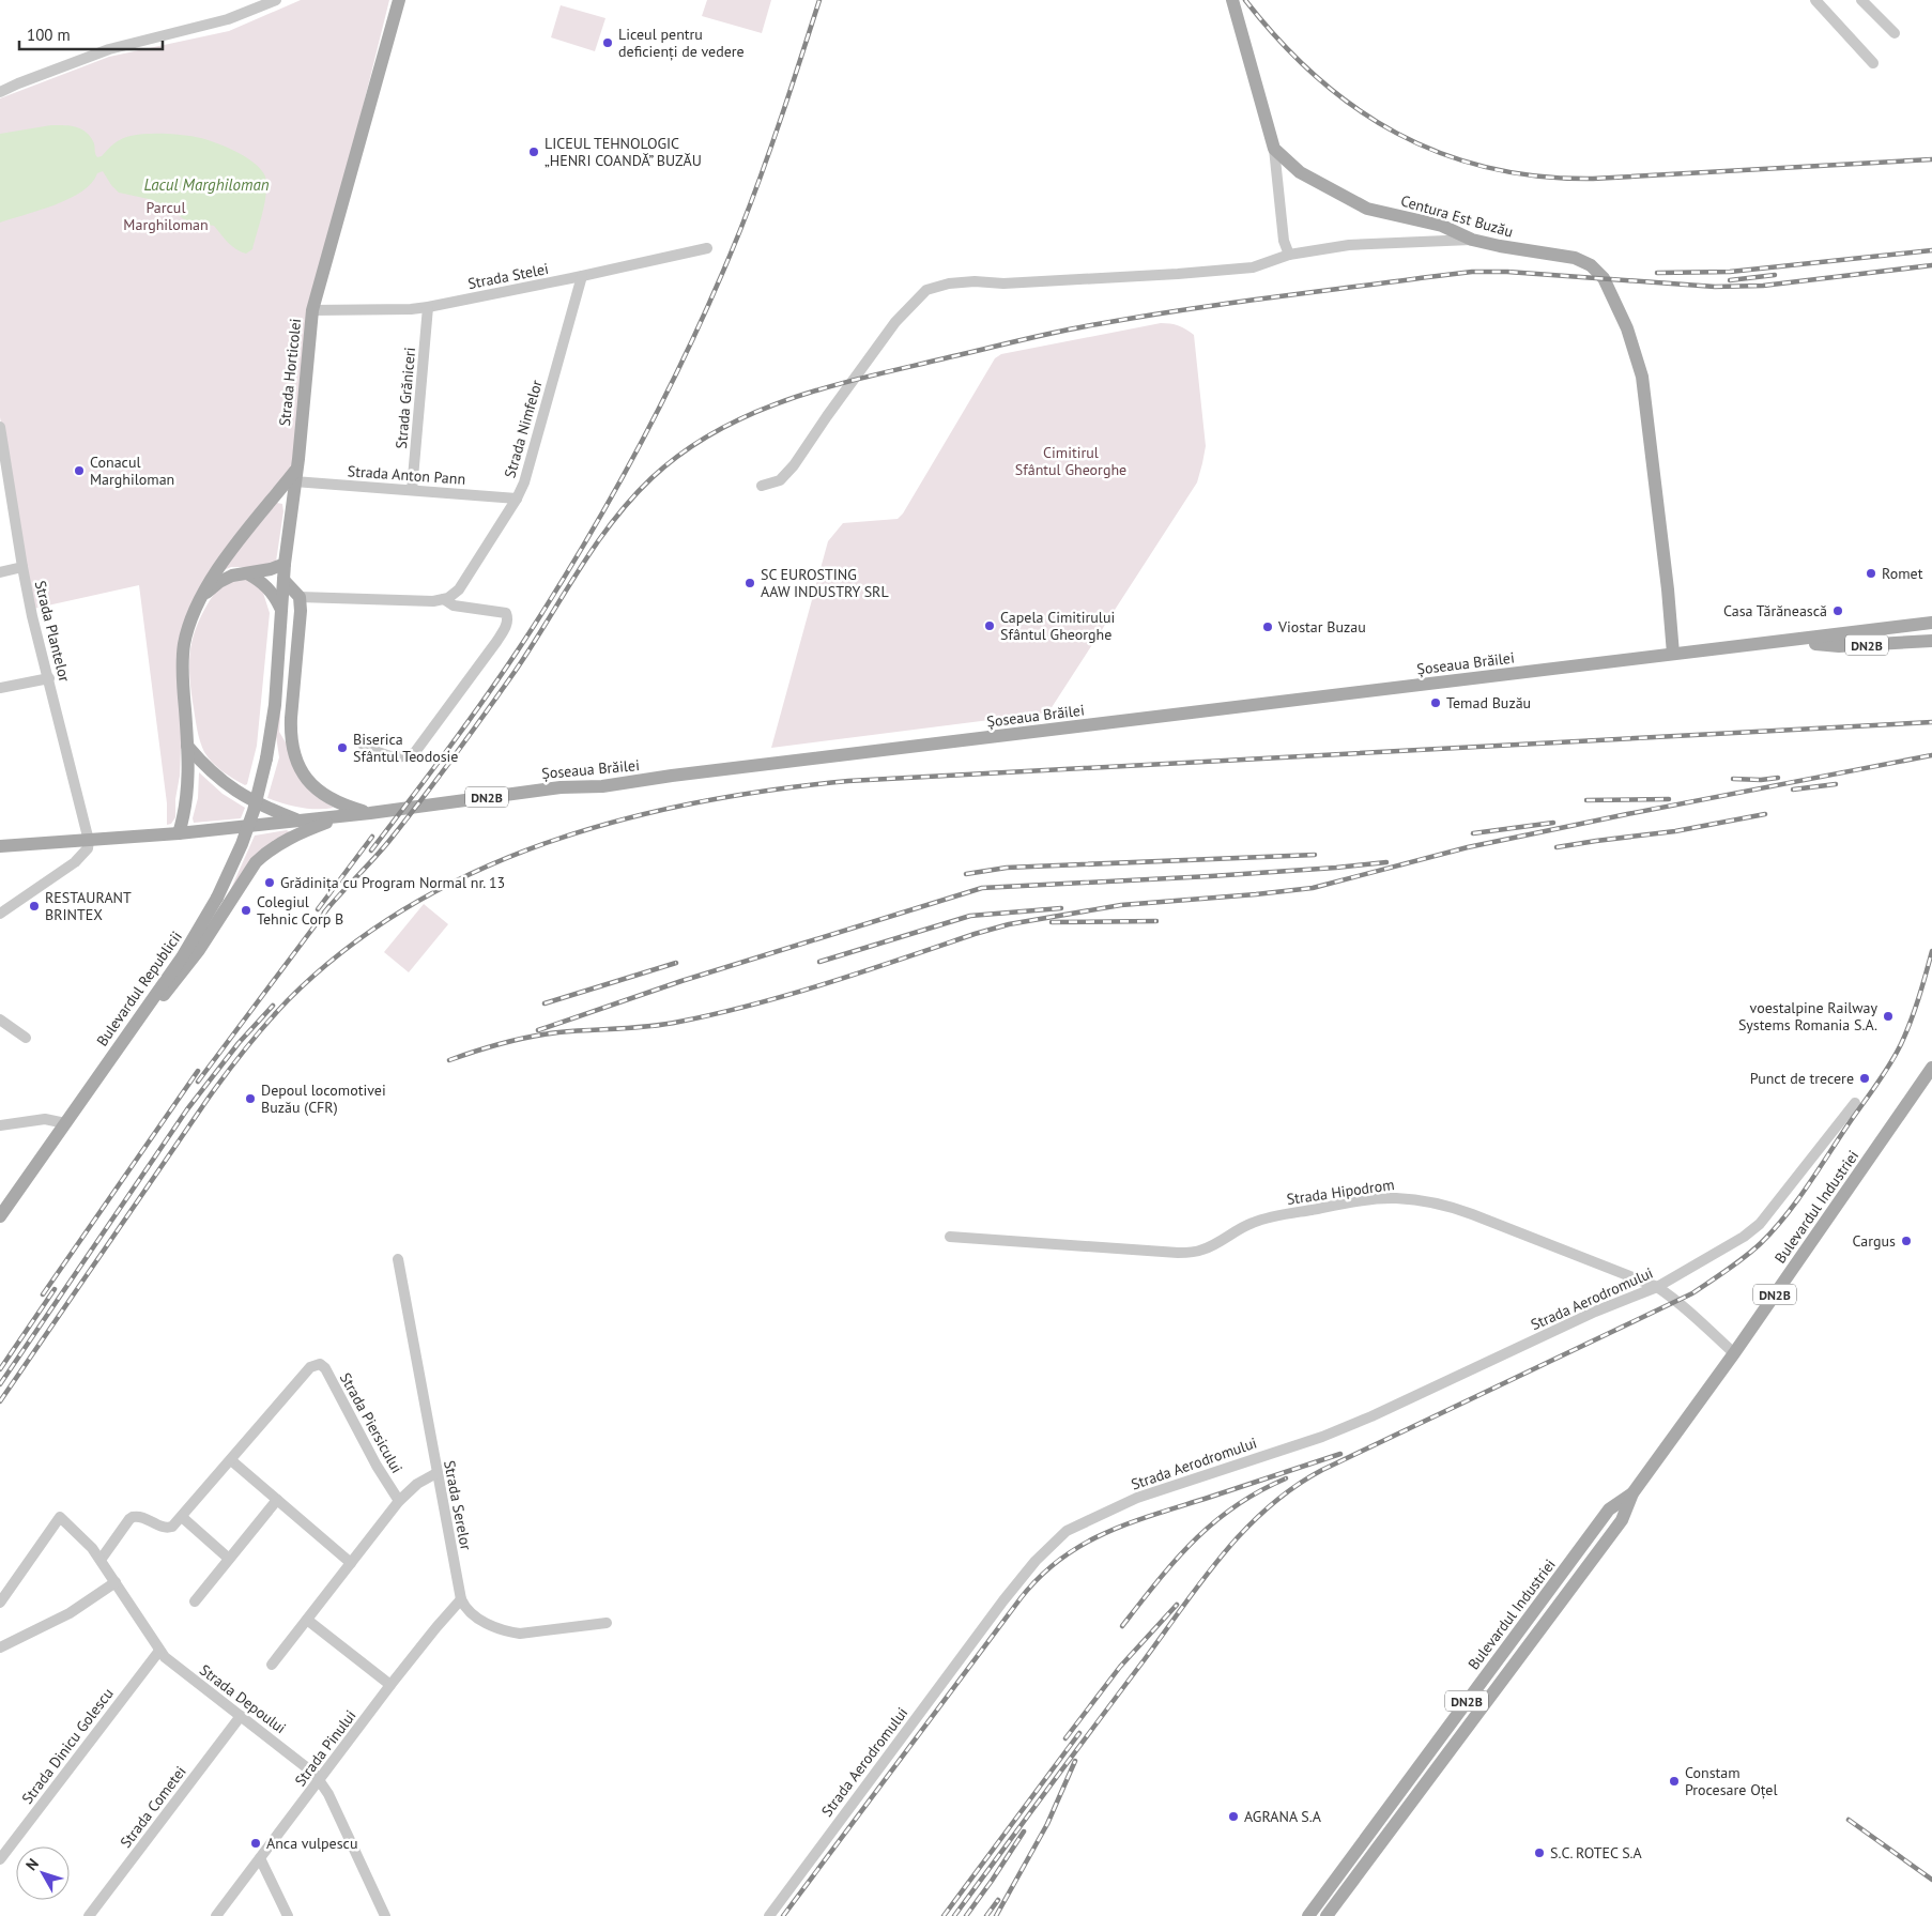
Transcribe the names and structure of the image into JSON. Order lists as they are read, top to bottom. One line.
{"streets":{"main road":["Centura Est Buzău","Strada Horticolei","DN2B","Șoseaua Brăilei","Bulevardul Republicii","Bulevardul Industriei"],"street":["Strada Stelei","Strada Grăniceri","Strada Nimfelor","Strada Anton Pann","Strada Plantelor","Strada Hipodrom","Strada Aerodromului","Strada Piersicului","Strada Serelor","Strada Depoului","Strada Dinicu Golescu","Strada Pinului","Strada Cometei"]},"crossings":[["Centura Est Buzău","Șoseaua Brăilei"],["Strada Stelei","Strada Horticolei"],["Strada Stelei","Strada Grăniceri"],["Strada Stelei","Strada Nimfelor"],["Strada Horticolei","Strada Anton Pann"],["Strada Horticolei","Bulevardul Republicii"],["Strada Grăniceri","Strada Anton Pann"],["Strada Nimfelor","Strada Anton Pann"],["Strada Plantelor","Șoseaua Brăilei"],["DN2B","Șoseaua Brăilei"],["Strada Hipodrom","Bulevardul Industriei"],["Strada Hipodrom","Strada Aerodromului"],["Strada Piersicului","Strada Serelor"],["Strada Piersicului","Strada Depoului"],["Strada Serelor","Strada Pinului"],["Strada Depoului","Strada Dinicu Golescu"],["Strada Depoului","Strada Pinului"],["Strada Depoului","Strada Cometei"]],"water":["Lacul Marghiloman"],"parks":["Parcul Marghiloman","Cimitirul Sfântul Gheorghe"],"places":["Liceul pentru deficienți de vedere","LICEUL TEHNOLOGIC „HENRI COANDĂ” BUZĂU","Conacul Marghiloman","Romet","SC EUROSTING AAW INDUSTRY SRL","Casa Tărănească","Capela Cimitirului Sfântul Gheorghe","Viostar Buzau","Temad Buzău","Biserica Sfântul Teodosie","Grădinița cu Program Normal nr. 13","RESTAURANT BRINTEX","Colegiul Tehnic Corp B","voestalpine Railway Systems Romania S.A.","Punct de trecere","Depoul locomotivei Buzău (CFR)","Cargus","Constam Procesare Oțel","AGRANA S.A","Anca vulpescu","S.C. ROTEC S.A"],"scale_bar":"100 m","north":"top left"}
